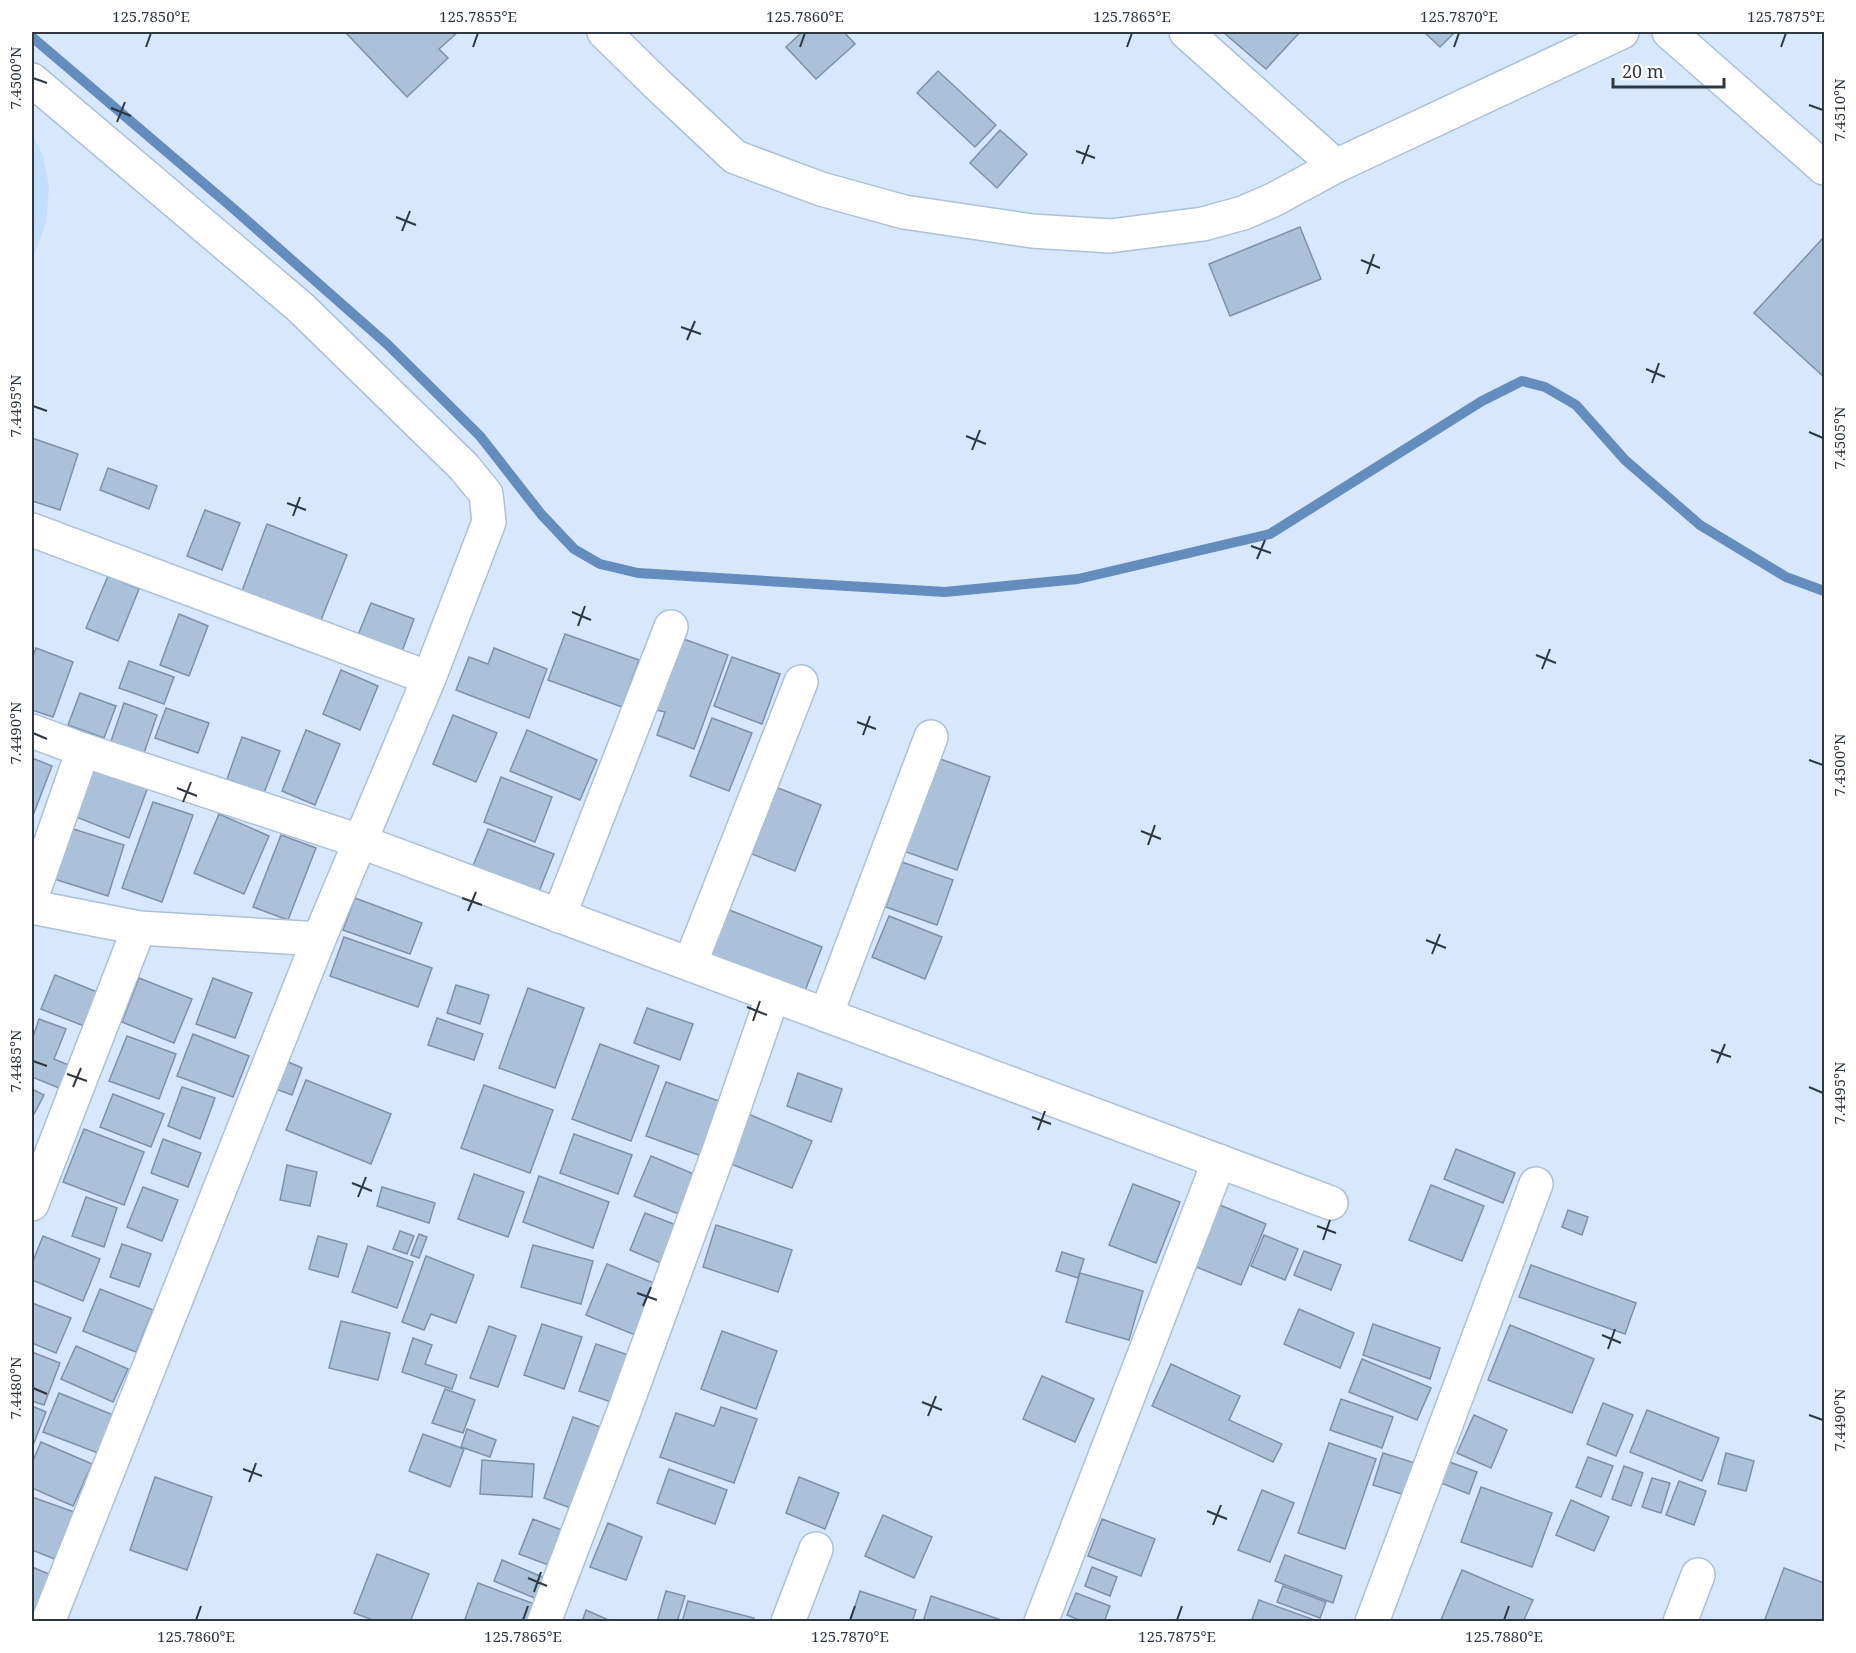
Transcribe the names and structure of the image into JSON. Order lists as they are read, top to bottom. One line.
{"scale_bar":"20 m","coordinates":["125.7850°E","125.7855°E","125.7860°E","125.7865°E","125.7870°E","125.7875°E","7.4500°N","7.4510°N","7.4495°N","7.4505°N","7.4490°N","7.4485°N","7.4480°N","125.7880°E"]}
